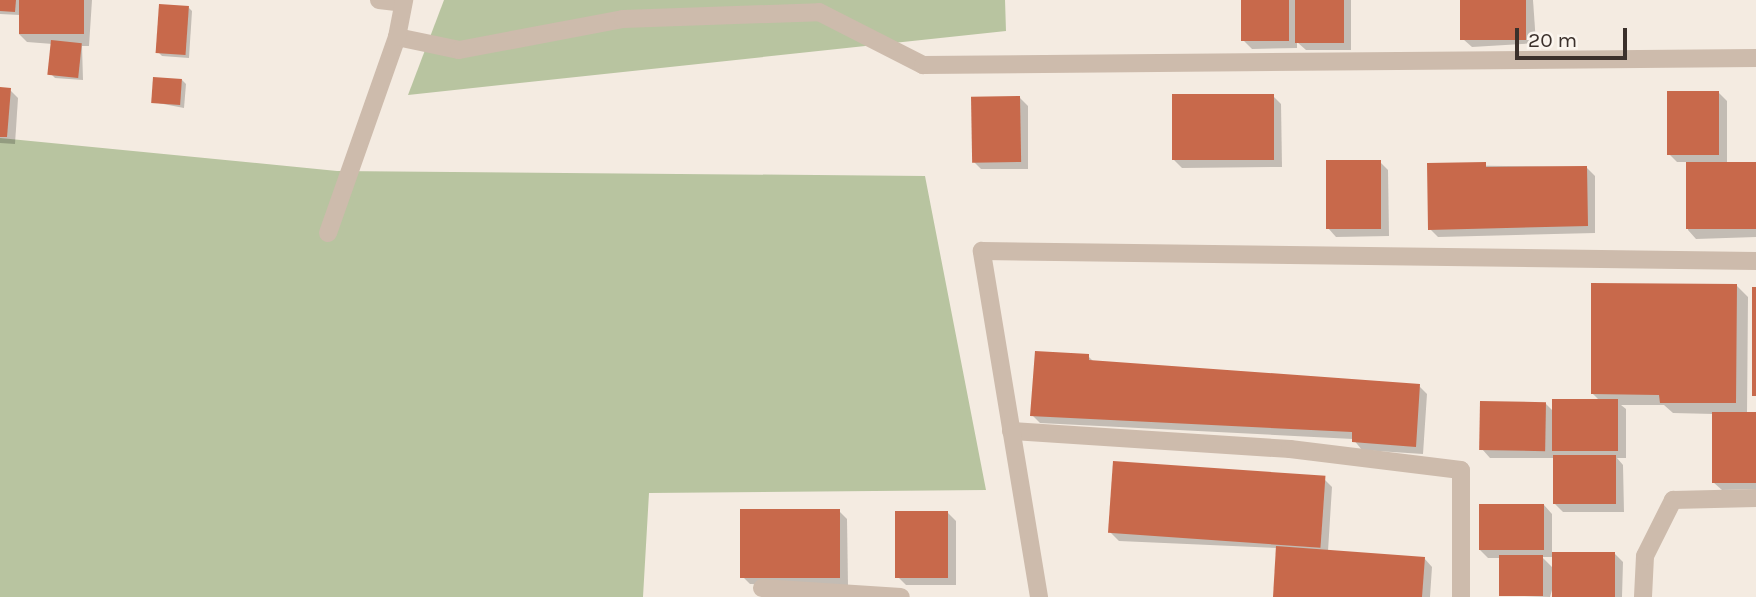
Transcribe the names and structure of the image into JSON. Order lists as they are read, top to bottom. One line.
{"scale_bar":"20 m"}
